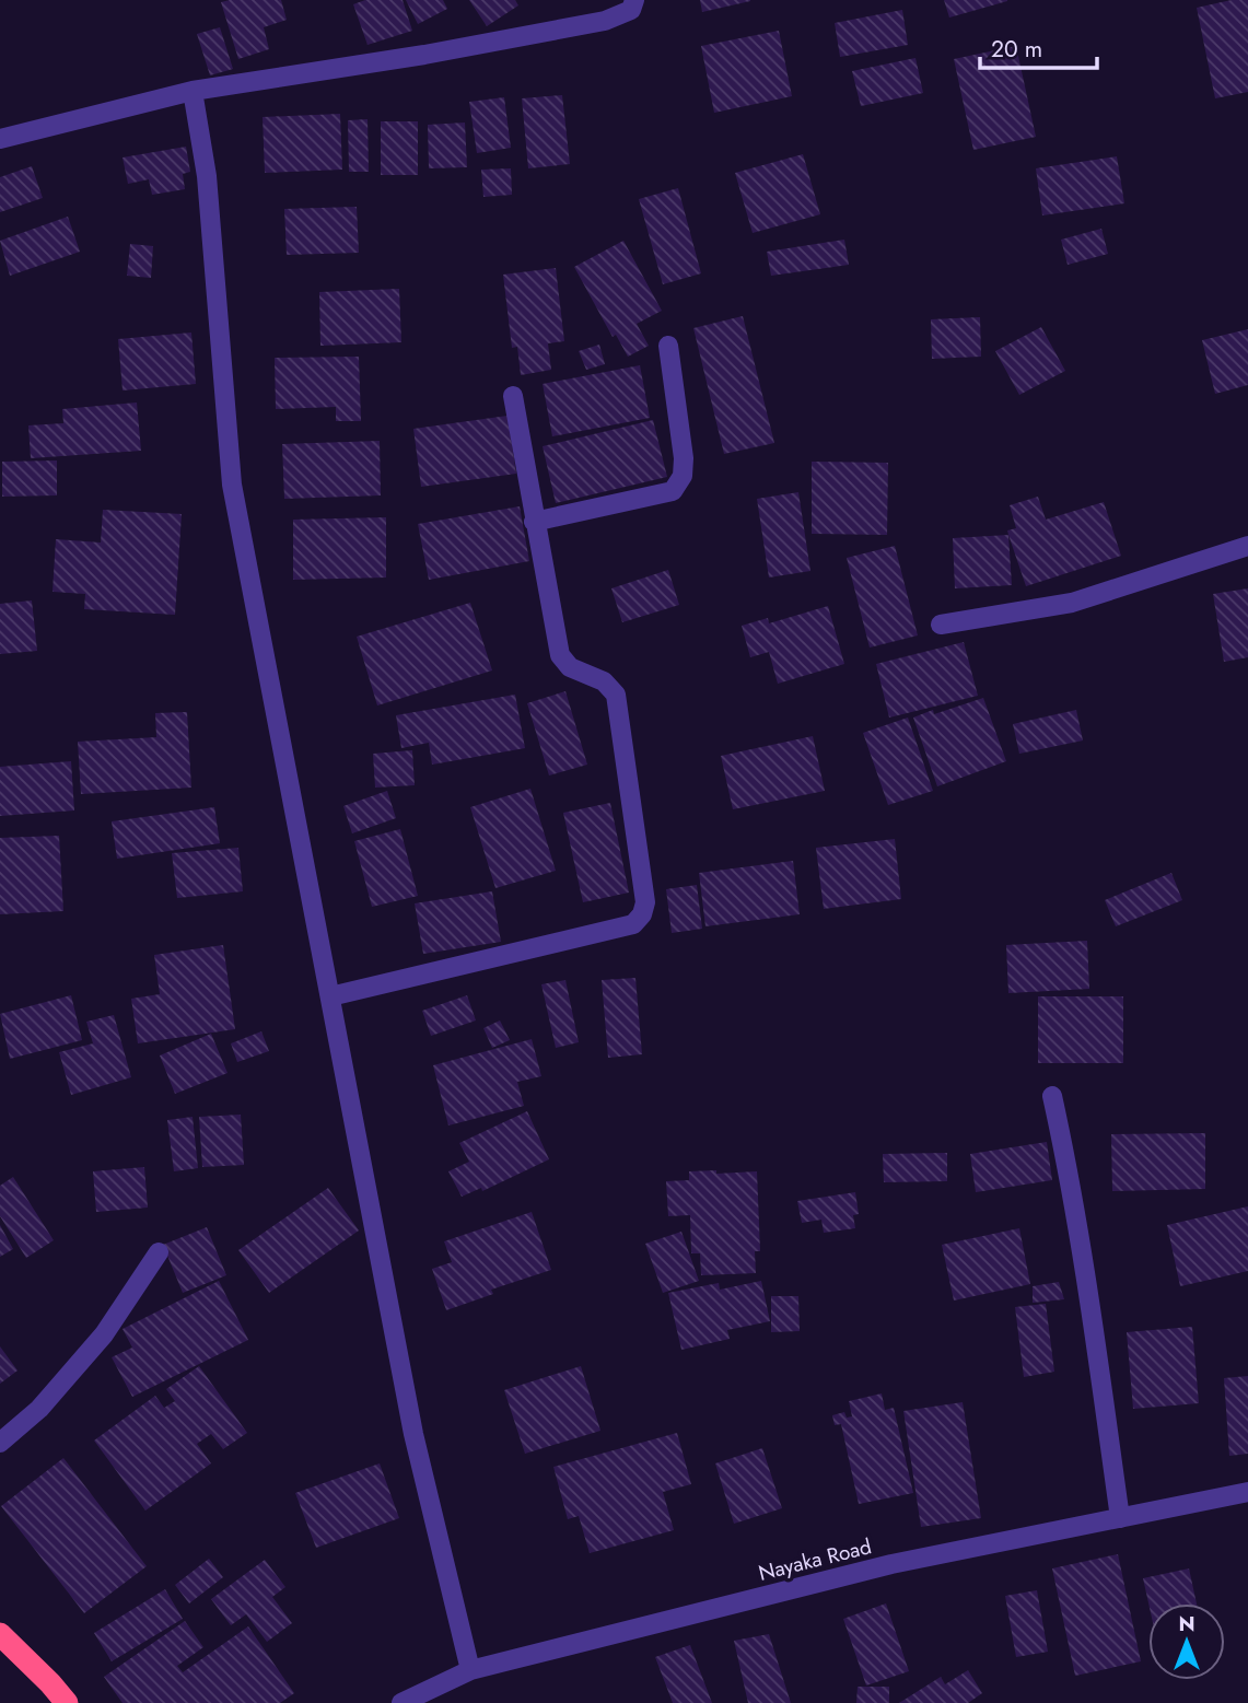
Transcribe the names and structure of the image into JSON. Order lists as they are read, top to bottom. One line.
{"streets":{"street":["Nayaka Road"]},"scale_bar":"20 m","north":"top"}
